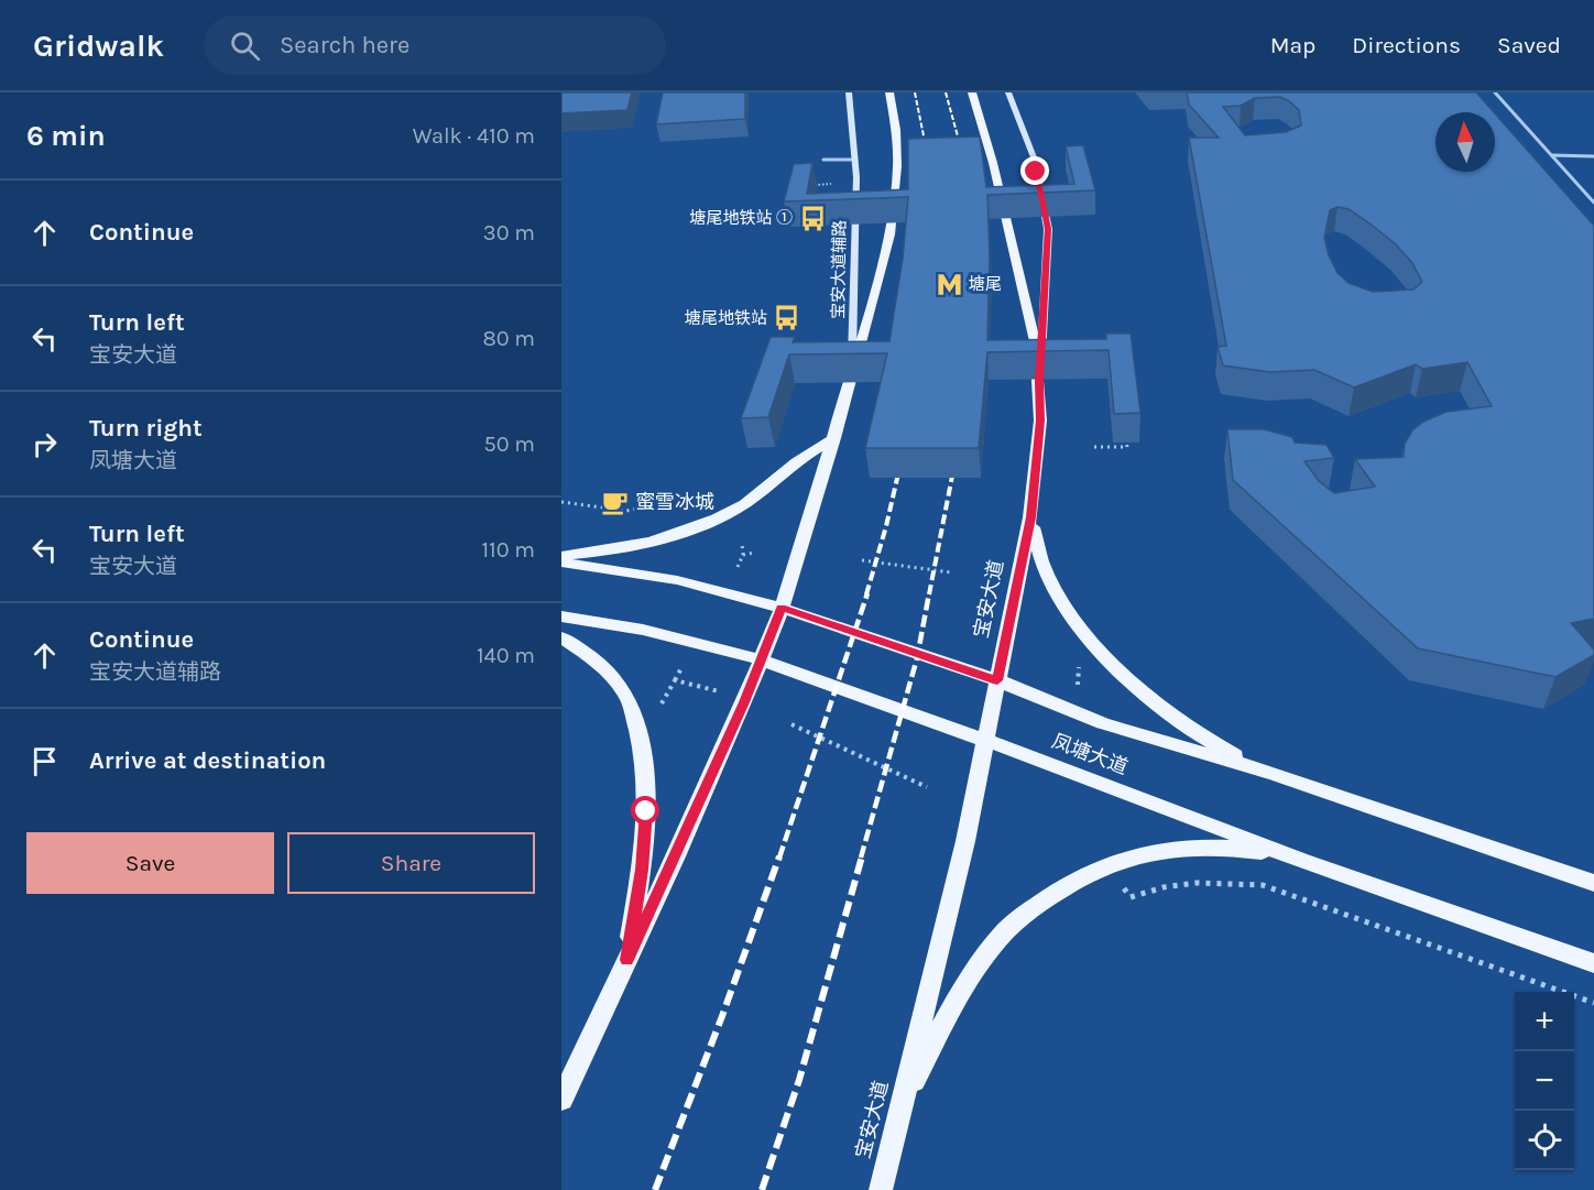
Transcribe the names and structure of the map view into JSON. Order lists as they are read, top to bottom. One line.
{"streets":{"main road":["宝安大道辅路","宝安大道","凤塘大道"]},"crossings":[["宝安大道","凤塘大道"]],"places":{"bus stop":["塘尾地铁站 ①","塘尾地铁站"],"metro station":["塘尾"],"cafe":["蜜雪冰城"]},"north":"top","page":{"header":"Gridwalk","search":"Search here","nav":["Map","Directions","Saved"],"heading":["6 min","Walk · 410 m"],"list":[["Continue","30 m"],["Turn left","宝安大道","80 m"],["Turn right","凤塘大道","50 m"],["Turn left","宝安大道","110 m"],["Continue","宝安大道辅路","140 m"],"Arrive at destination"],"buttons":["Save","Share"],"map_buttons":["+","−"]}}
